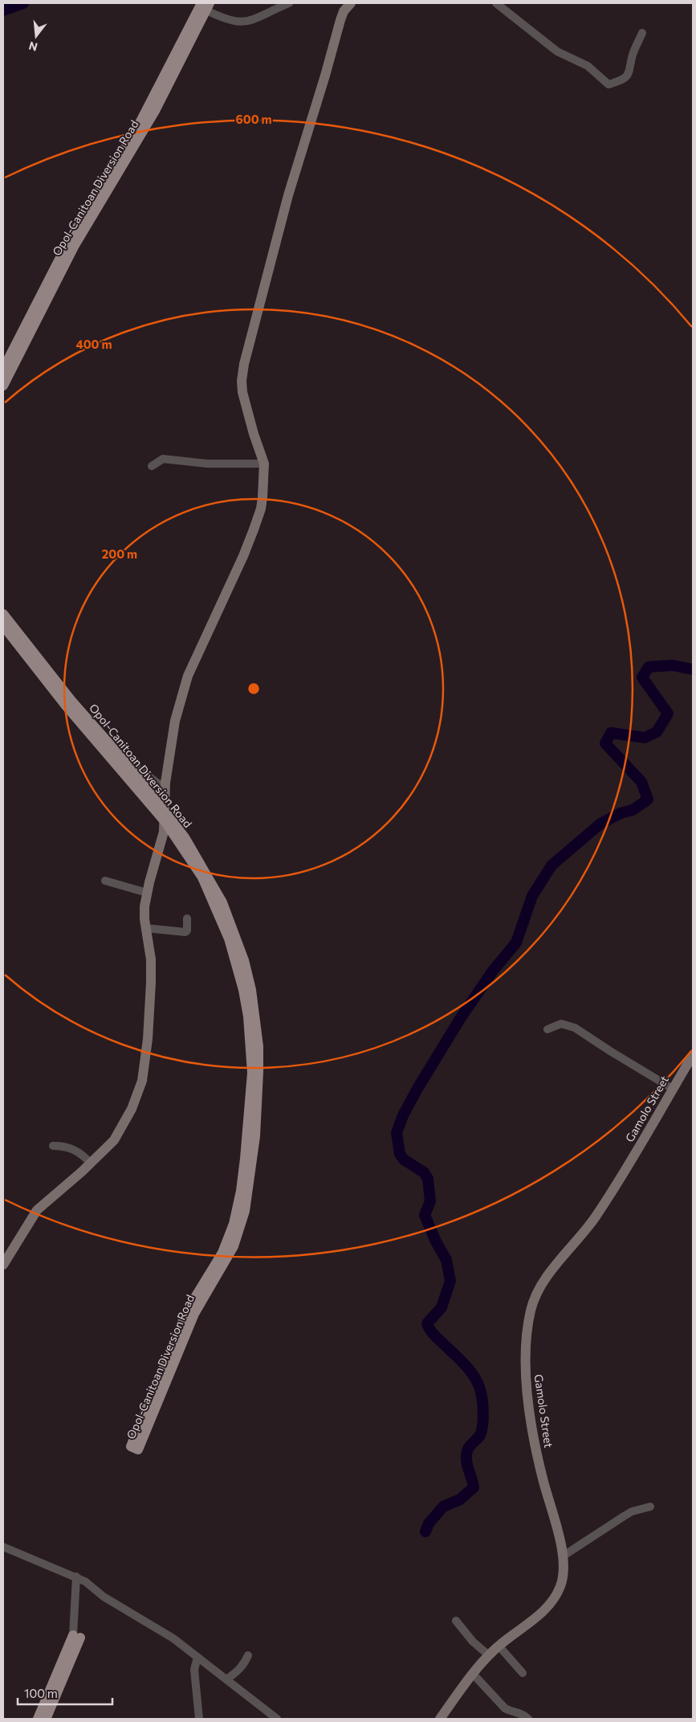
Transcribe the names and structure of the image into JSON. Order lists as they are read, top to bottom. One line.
{"streets":{"main road":["Opol-Canitoan Diversion Road"],"street":["Gamolo Street"]},"scale_bar":"100 m","north":"bottom","rings":["600 m","400 m","200 m"]}
